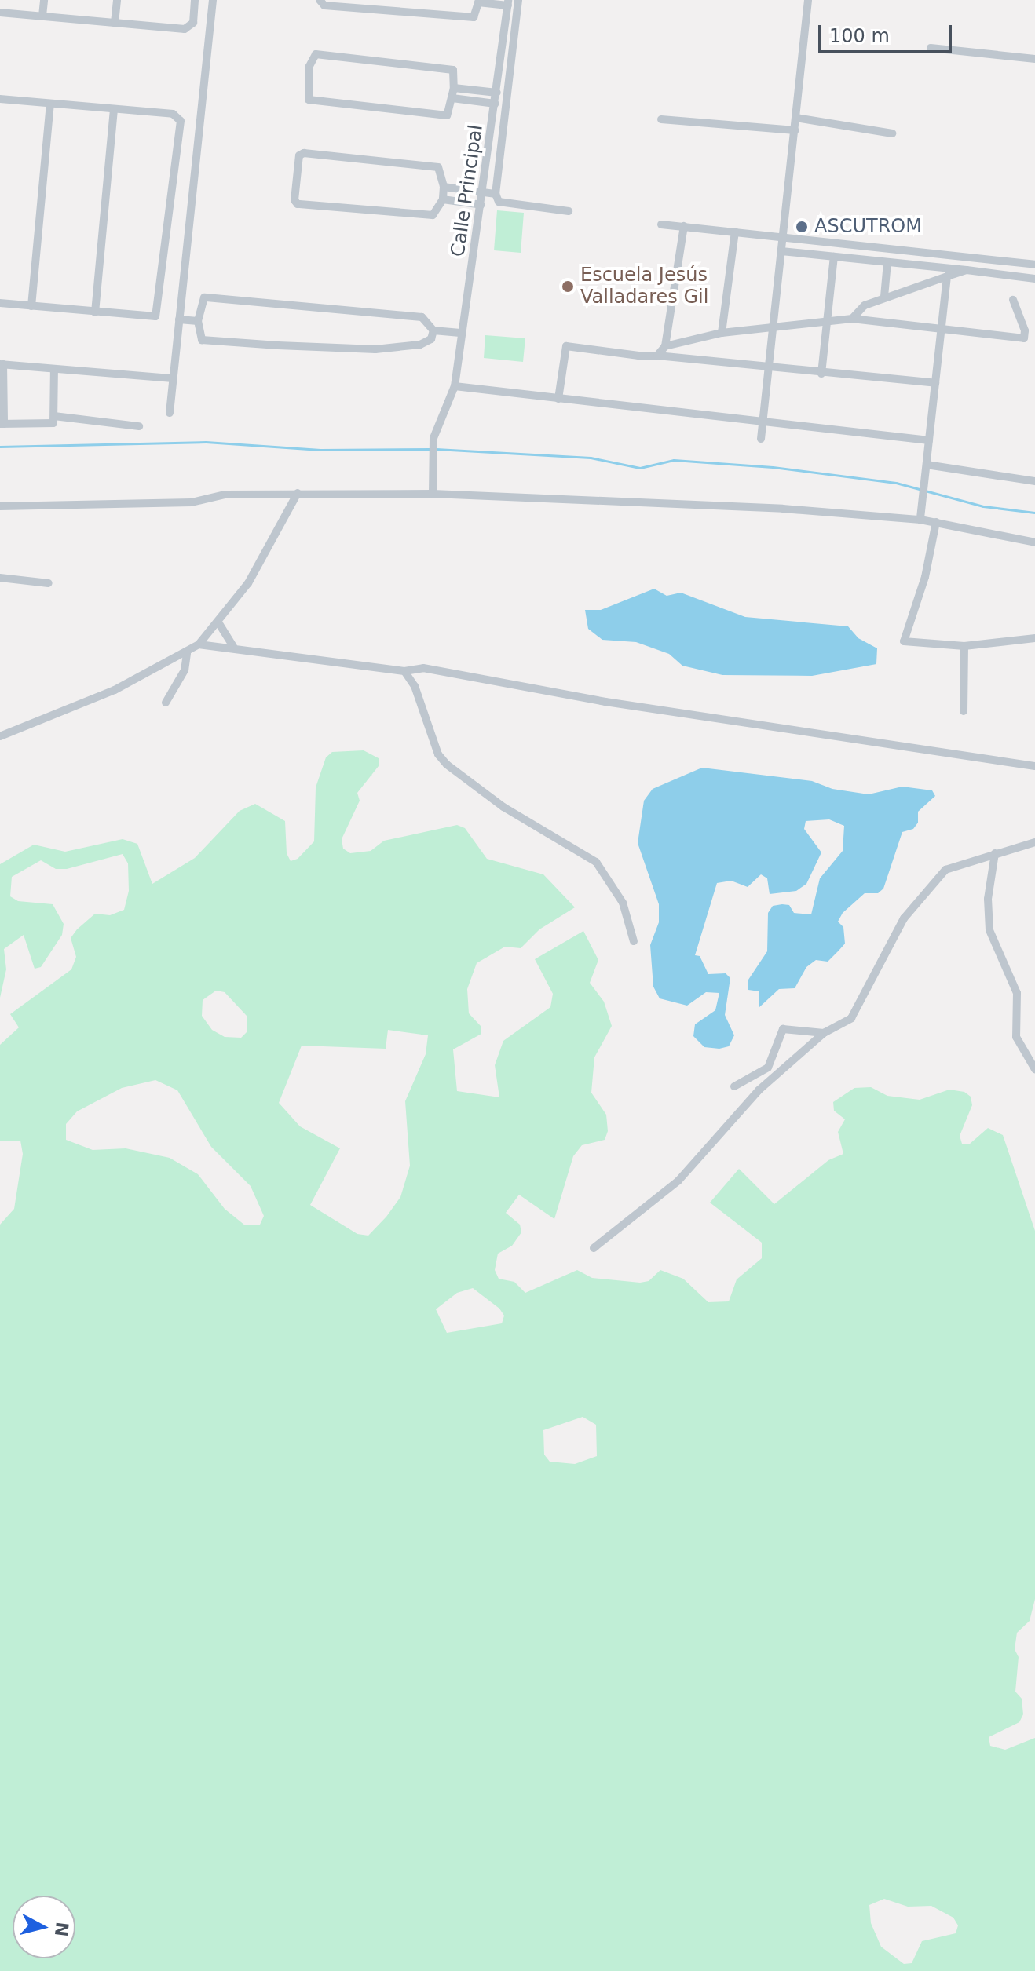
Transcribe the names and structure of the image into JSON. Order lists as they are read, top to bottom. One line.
{"streets":{"street":["Calle Principal"]},"places":["ASCUTROM","Escuela Jesús Valladares Gil"],"scale_bar":"100 m","north":"right"}
